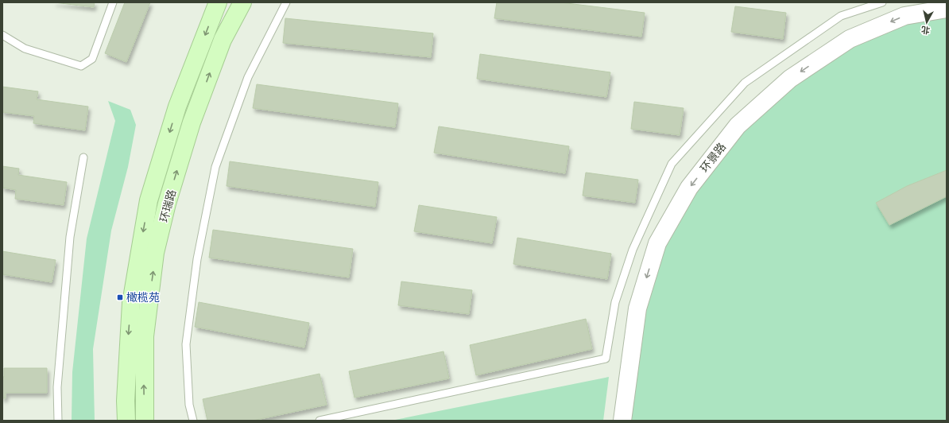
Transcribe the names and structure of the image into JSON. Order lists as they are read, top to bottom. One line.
{"streets":{"main road":["环瑞路"],"street":["环景路"]},"one_way":["环景路"],"places":{"transit":["橄榄苑"]},"north":"bottom"}
